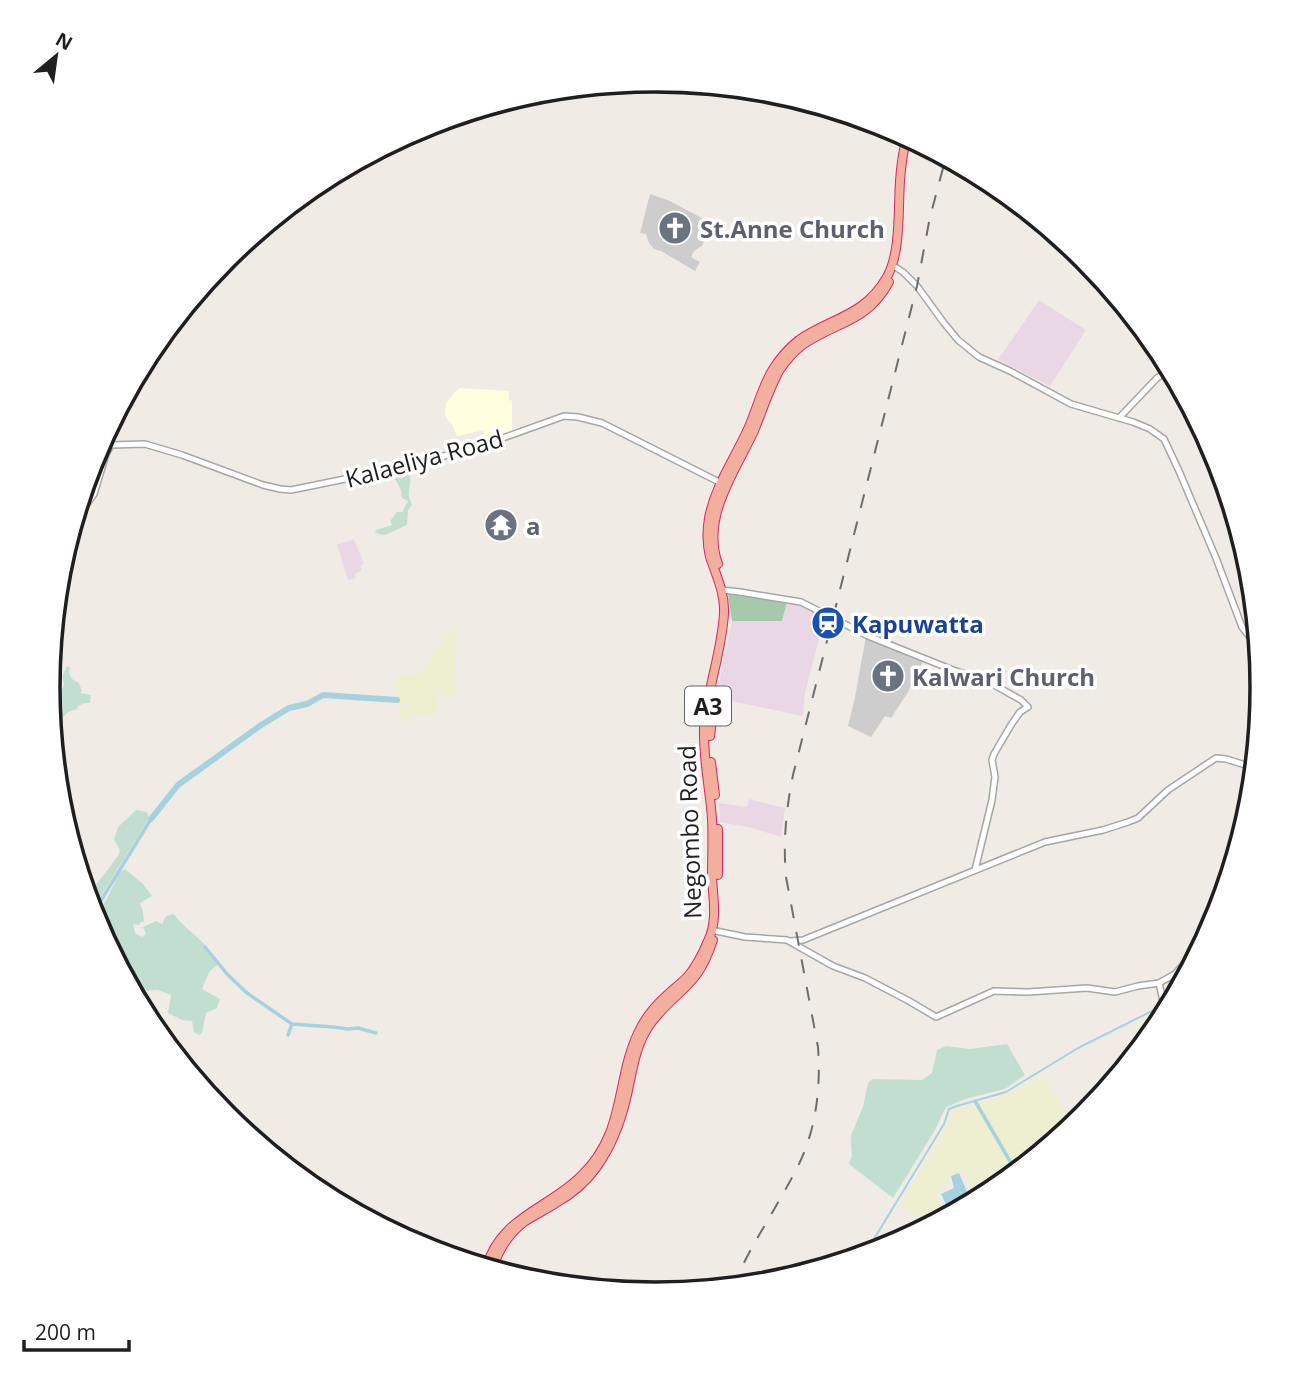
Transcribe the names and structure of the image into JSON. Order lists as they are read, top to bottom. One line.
{"streets":{"highway":["A3","Negombo Road"],"street":["Kalaeliya Road"]},"crossings":[["Kalaeliya Road","Negombo Road"]],"places":{"church":["St.Anne Church","Kalwari Church"],"temple":["a"],"station":["Kapuwatta"]},"scale_bar":"200 m","north":"top right"}
